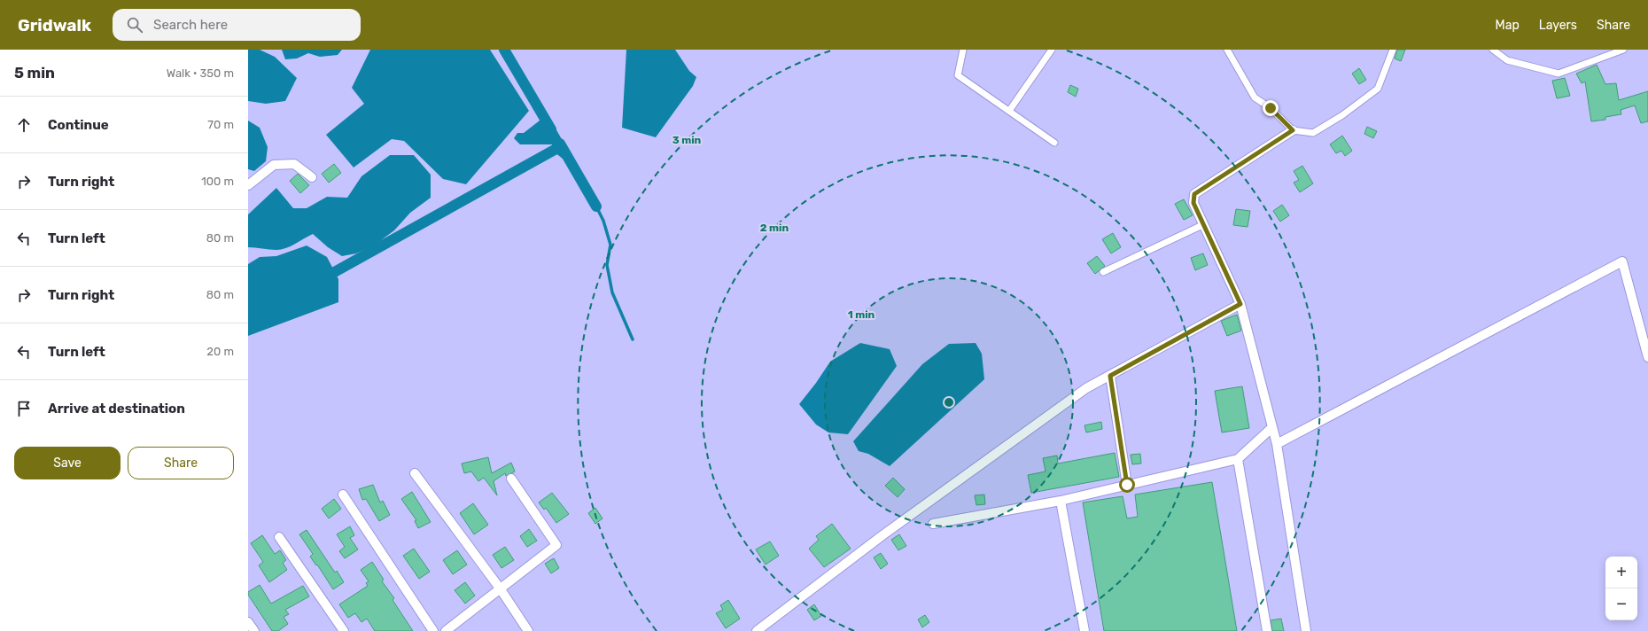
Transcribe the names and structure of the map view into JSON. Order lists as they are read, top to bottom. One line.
{"page":{"header":"Gridwalk","search":"Search here","nav":["Map","Layers","Share"],"heading":["5 min","Walk · 350 m"],"list":[["Continue","70 m"],["Turn right","100 m"],["Turn left","80 m"],["Turn right","80 m"],["Turn left","20 m"],"Arrive at destination"],"buttons":["Save","Share"],"map_buttons":["+","−"]},"rings":["3 min","2 min","1 min"]}
